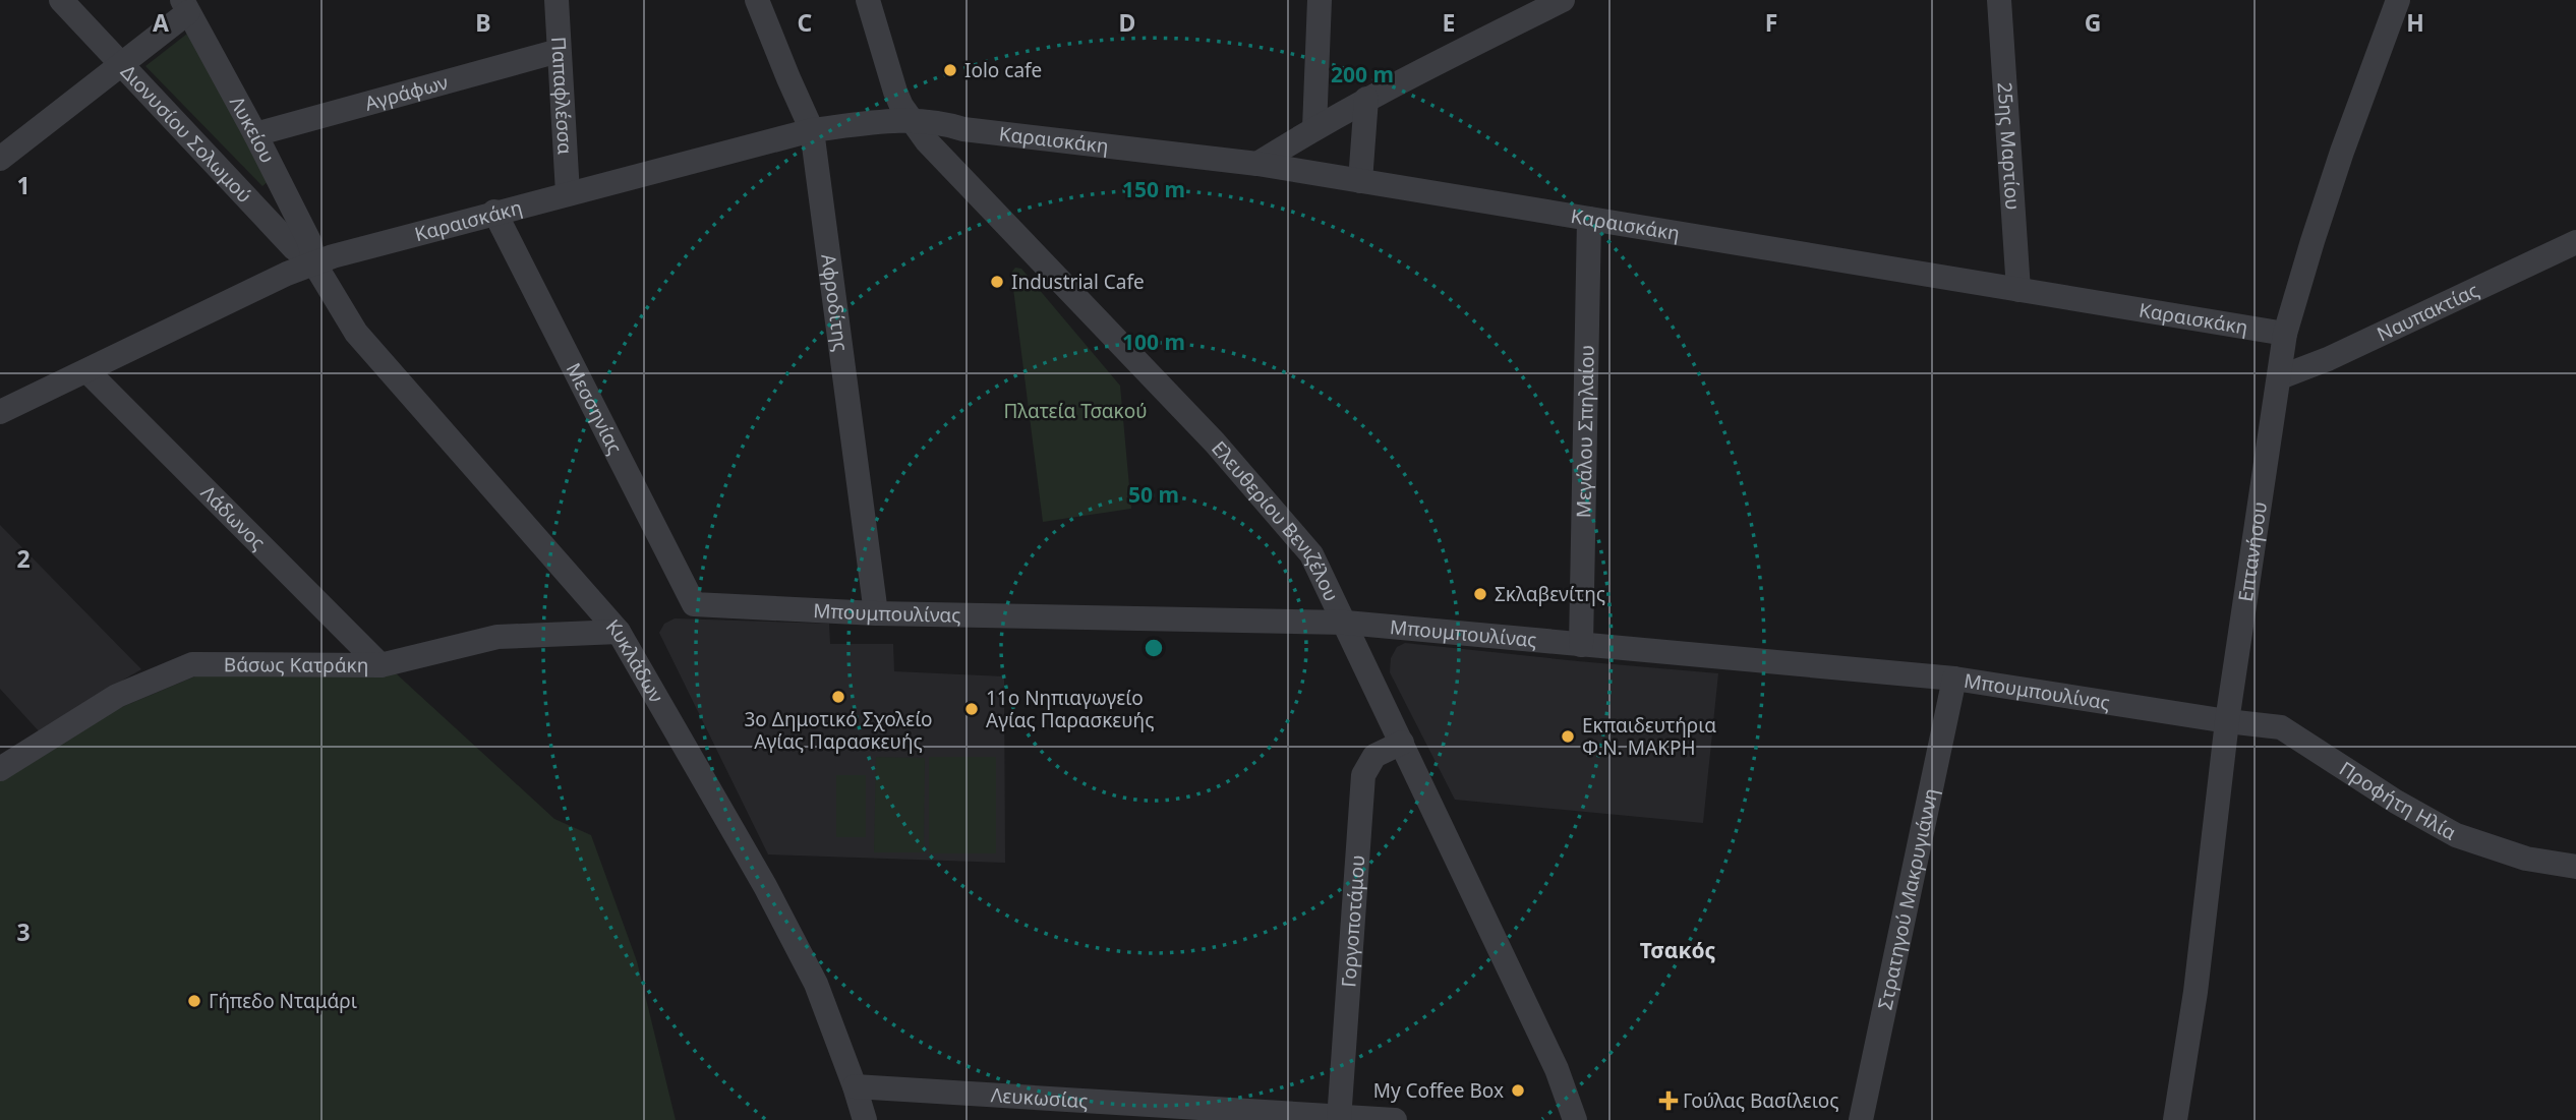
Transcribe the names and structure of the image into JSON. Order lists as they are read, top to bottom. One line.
{"streets":{"street":["Αγράφων","Παπαφλέσσα","Λυκείου","Διονυσίου Σολωμού","Καραισκάκη","25ης Μαρτίου","Αφροδίτης","Ναυπακτίας","Μεσσηνίας","Μεγάλου Σπηλαίου","Λάδωνος","Ελευθερίου Βενιζέλου","Επτανήσου","Μπουμπουλίνας","Κυκλάδων","Βάσως Κατράκη","Προφήτη Ηλία","Στρατηγού Μακρυγιάννη","Γοργοποτάμου","Λευκωσίας"]},"crossings":[["Αγράφων","Παπαφλέσσα"],["Αγράφων","Λυκείου"],["Παπαφλέσσα","Καραισκάκη"],["Λυκείου","Διονυσίου Σολωμού"],["Λυκείου","Καραισκάκη"],["Λυκείου","Κυκλάδων"],["Διονυσίου Σολωμού","Καραισκάκη"],["Διονυσίου Σολωμού","Κυκλάδων"],["Καραισκάκη","25ης Μαρτίου"],["Καραισκάκη","Αφροδίτης"],["Καραισκάκη","Μεσσηνίας"],["Καραισκάκη","Μεγάλου Σπηλαίου"],["Καραισκάκη","Λάδωνος"],["Καραισκάκη","Ελευθερίου Βενιζέλου"],["Καραισκάκη","Επτανήσου"],["Καραισκάκη","Κυκλάδων"],["Αφροδίτης","Μπουμπουλίνας"],["Ναυπακτίας","Επτανήσου"],["Μεσσηνίας","Μπουμπουλίνας"],["Μεγάλου Σπηλαίου","Μπουμπουλίνας"],["Λάδωνος","Βάσως Κατράκη"],["Ελευθερίου Βενιζέλου","Μπουμπουλίνας"],["Ελευθερίου Βενιζέλου","Γοργοποτάμου"],["Επτανήσου","Μπουμπουλίνας"],["Επτανήσου","Προφήτη Ηλία"],["Μπουμπουλίνας","Προφήτη Ηλία"],["Μπουμπουλίνας","Στρατηγού Μακρυγιάννη"],["Κυκλάδων","Βάσως Κατράκη"],["Κυκλάδων","Λευκωσίας"],["Γοργοποτάμου","Λευκωσίας"]],"districts":["Τσακός"],"parks":["Πλατεία Τσακού"],"places":{"other":["Iolo cafe","Industrial Cafe","Σκλαβενίτης","3ο Δημοτικό Σχολείο Αγίας Παρασκευής","11ο Νηπιαγωγείο Αγίας Παρασκευής","Εκπαιδευτήρια Φ.Ν. ΜΑΚΡΗ","Γήπεδο Νταμάρι","My Coffee Box"],"health":["Γούλας Βασίλειος"]},"grid":{"columns":["A","B","C","D","E","F","G","H"],"rows":["1","2","3"]},"rings":["200 m","150 m","100 m","50 m"]}
